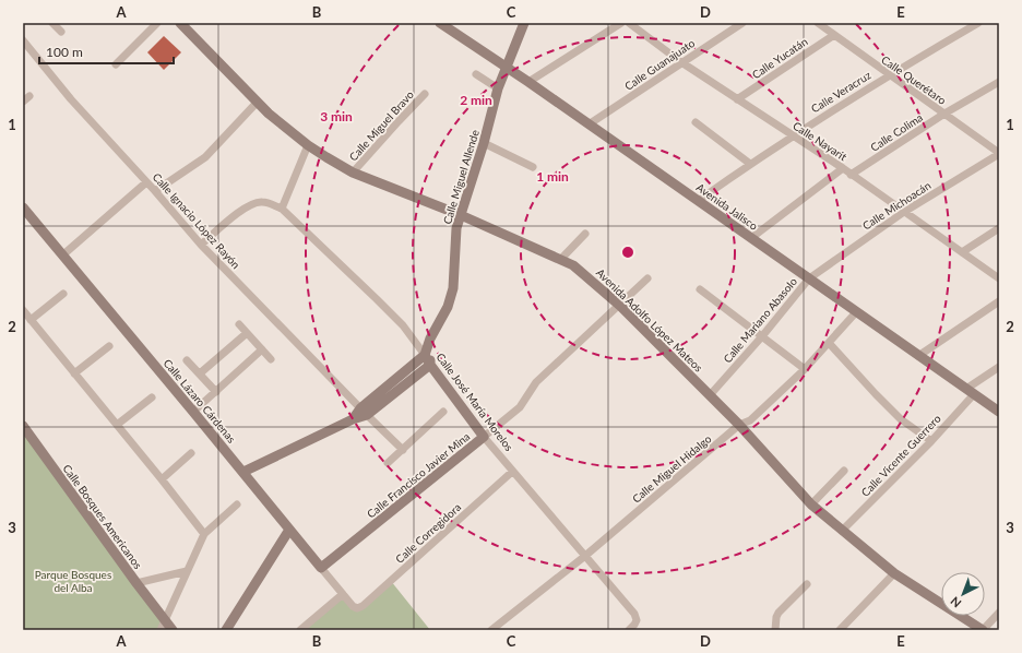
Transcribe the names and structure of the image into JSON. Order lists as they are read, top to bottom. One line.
{"streets":{"main road":["Calle Miguel Allende","Avenida Jalisco","Avenida Adolfo López Mateos","Calle Lázaro Cárdenas","Calle José María Morelos","Calle Francisco Javier Mina","Calle Bosques Americanos"],"street":["Calle Yucatán","Calle Guanajuato","Calle Querétaro","Calle Veracruz","Calle Miguel Bravo","Calle Colima","Calle Nayarit","Calle Michoacán","Calle Ignacio López Rayón","Calle Mariano Abasolo","Calle Vicente Guerrero","Calle Miguel Hidalgo","Calle Corregidora"]},"crossings":[["Calle Yucatán","Calle Querétaro"],["Calle Yucatán","Calle Nayarit"],["Calle Guanajuato","Calle Nayarit"],["Calle Guanajuato","Avenida Jalisco"],["Calle Querétaro","Calle Veracruz"],["Calle Querétaro","Calle Colima"],["Calle Querétaro","Calle Michoacán"],["Calle Veracruz","Calle Nayarit"],["Calle Veracruz","Avenida Jalisco"],["Calle Miguel Bravo","Avenida Adolfo López Mateos"],["Calle Colima","Calle Nayarit"],["Calle Nayarit","Calle Michoacán"],["Calle Miguel Allende","Avenida Jalisco"],["Calle Miguel Allende","Avenida Adolfo López Mateos"],["Calle Miguel Allende","Calle José María Morelos"],["Calle Michoacán","Avenida Jalisco"],["Calle Michoacán","Calle Mariano Abasolo"],["Avenida Jalisco","Calle Mariano Abasolo"],["Avenida Jalisco","Calle Vicente Guerrero"],["Avenida Jalisco","Calle Miguel Hidalgo"],["Calle Ignacio López Rayón","Calle José María Morelos"],["Avenida Adolfo López Mateos","Calle Mariano Abasolo"],["Avenida Adolfo López Mateos","Calle Vicente Guerrero"],["Avenida Adolfo López Mateos","Calle Miguel Hidalgo"],["Avenida Adolfo López Mateos","Calle Francisco Javier Mina"],["Calle Lázaro Cárdenas","Calle Francisco Javier Mina"],["Calle Lázaro Cárdenas","Calle Corregidora"],["Calle José María Morelos","Calle Miguel Hidalgo"],["Calle José María Morelos","Calle Francisco Javier Mina"],["Calle José María Morelos","Calle Corregidora"]],"parks":["Parque Bosques del Alba"],"scale_bar":"100 m","north":"bottom left","grid":{"columns":["A","B","C","D","E"],"rows":["1","2","3"]},"rings":["2 min","3 min","1 min"]}
